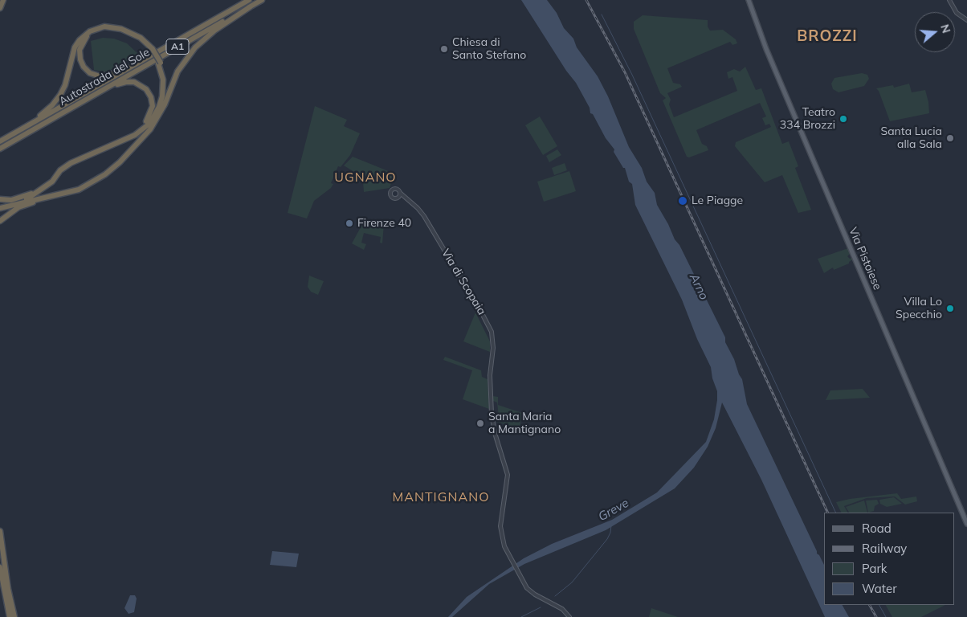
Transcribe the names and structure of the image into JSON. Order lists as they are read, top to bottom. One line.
{"streets":{"highway":["A1","Autostrada del Sole"],"main road":["Via Pistoiese"],"street":["Via di Scopaia"]},"districts":["BROZZI","UGNANO","MANTIGNANO"],"water":["Arno","Greve"],"places":["Chiesa di Santo Stefano","Teatro 334 Brozzi","Santa Lucia alla Sala","Le Piagge","Firenze 40","Villa Lo Specchio","Santa Maria a Mantignano"],"legend":["Road","Railway","Park","Water"],"north":"right"}
